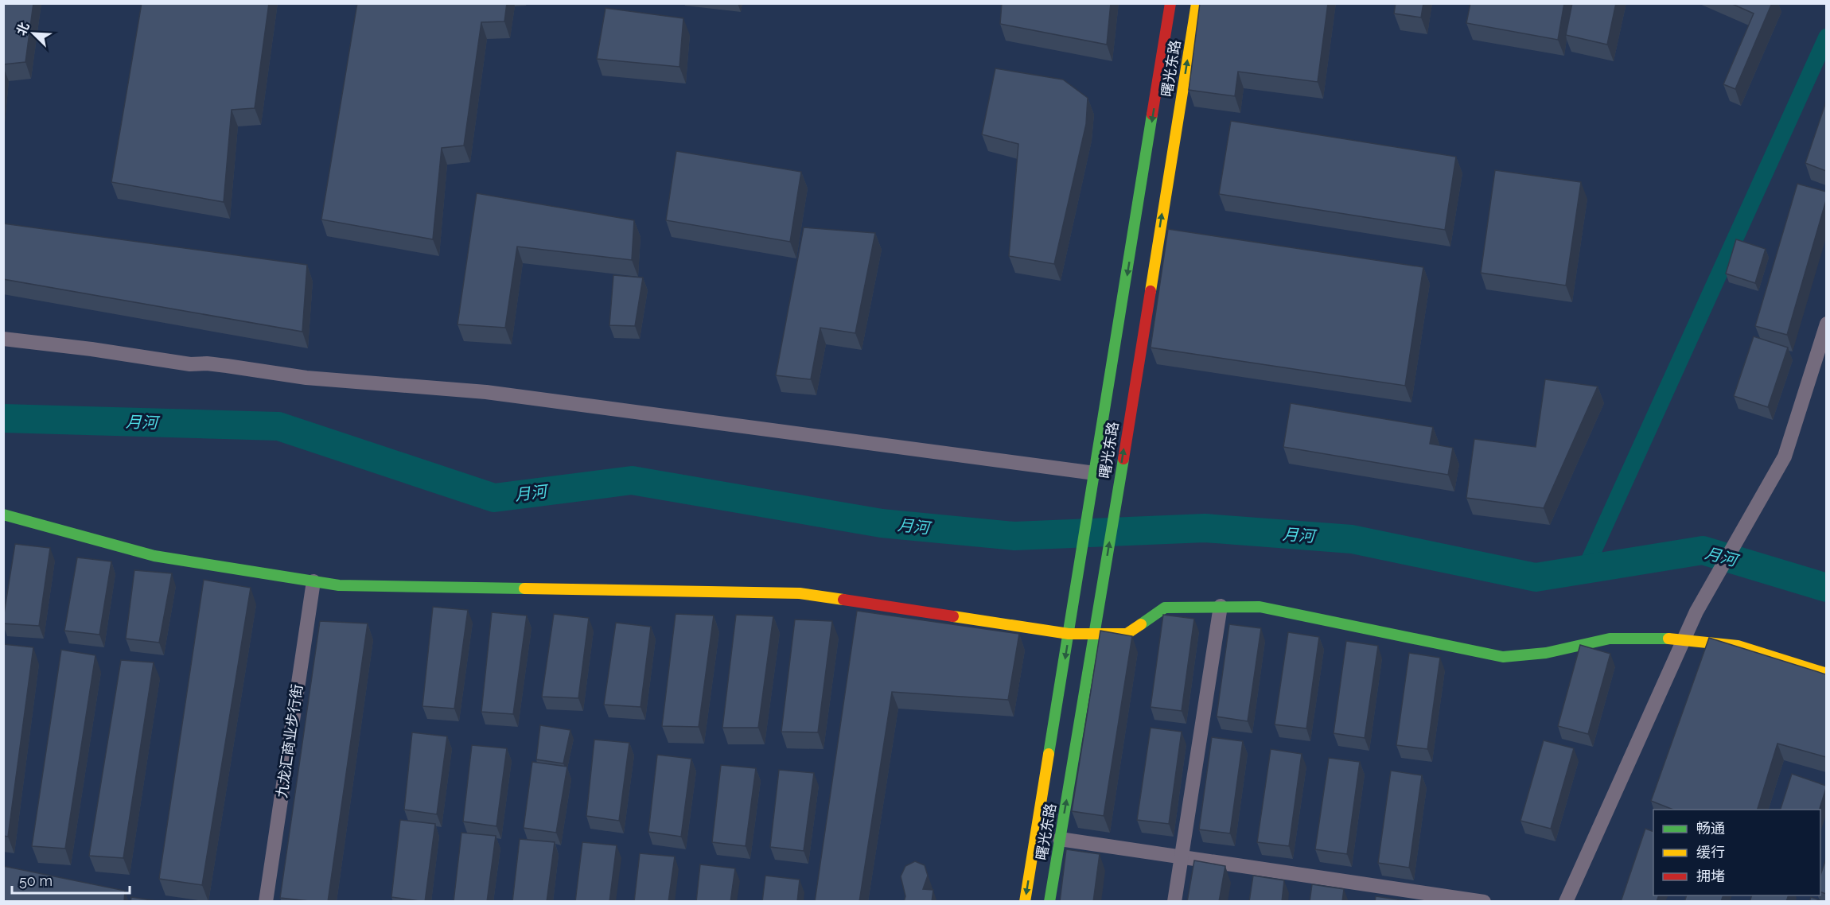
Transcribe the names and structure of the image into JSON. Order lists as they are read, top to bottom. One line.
{"streets":{"street":["曙光东路","九龙汇商业步行街"]},"water":["月河"],"legend":["畅通","缓行","拥堵"],"scale_bar":"50 m","north":"top left"}
